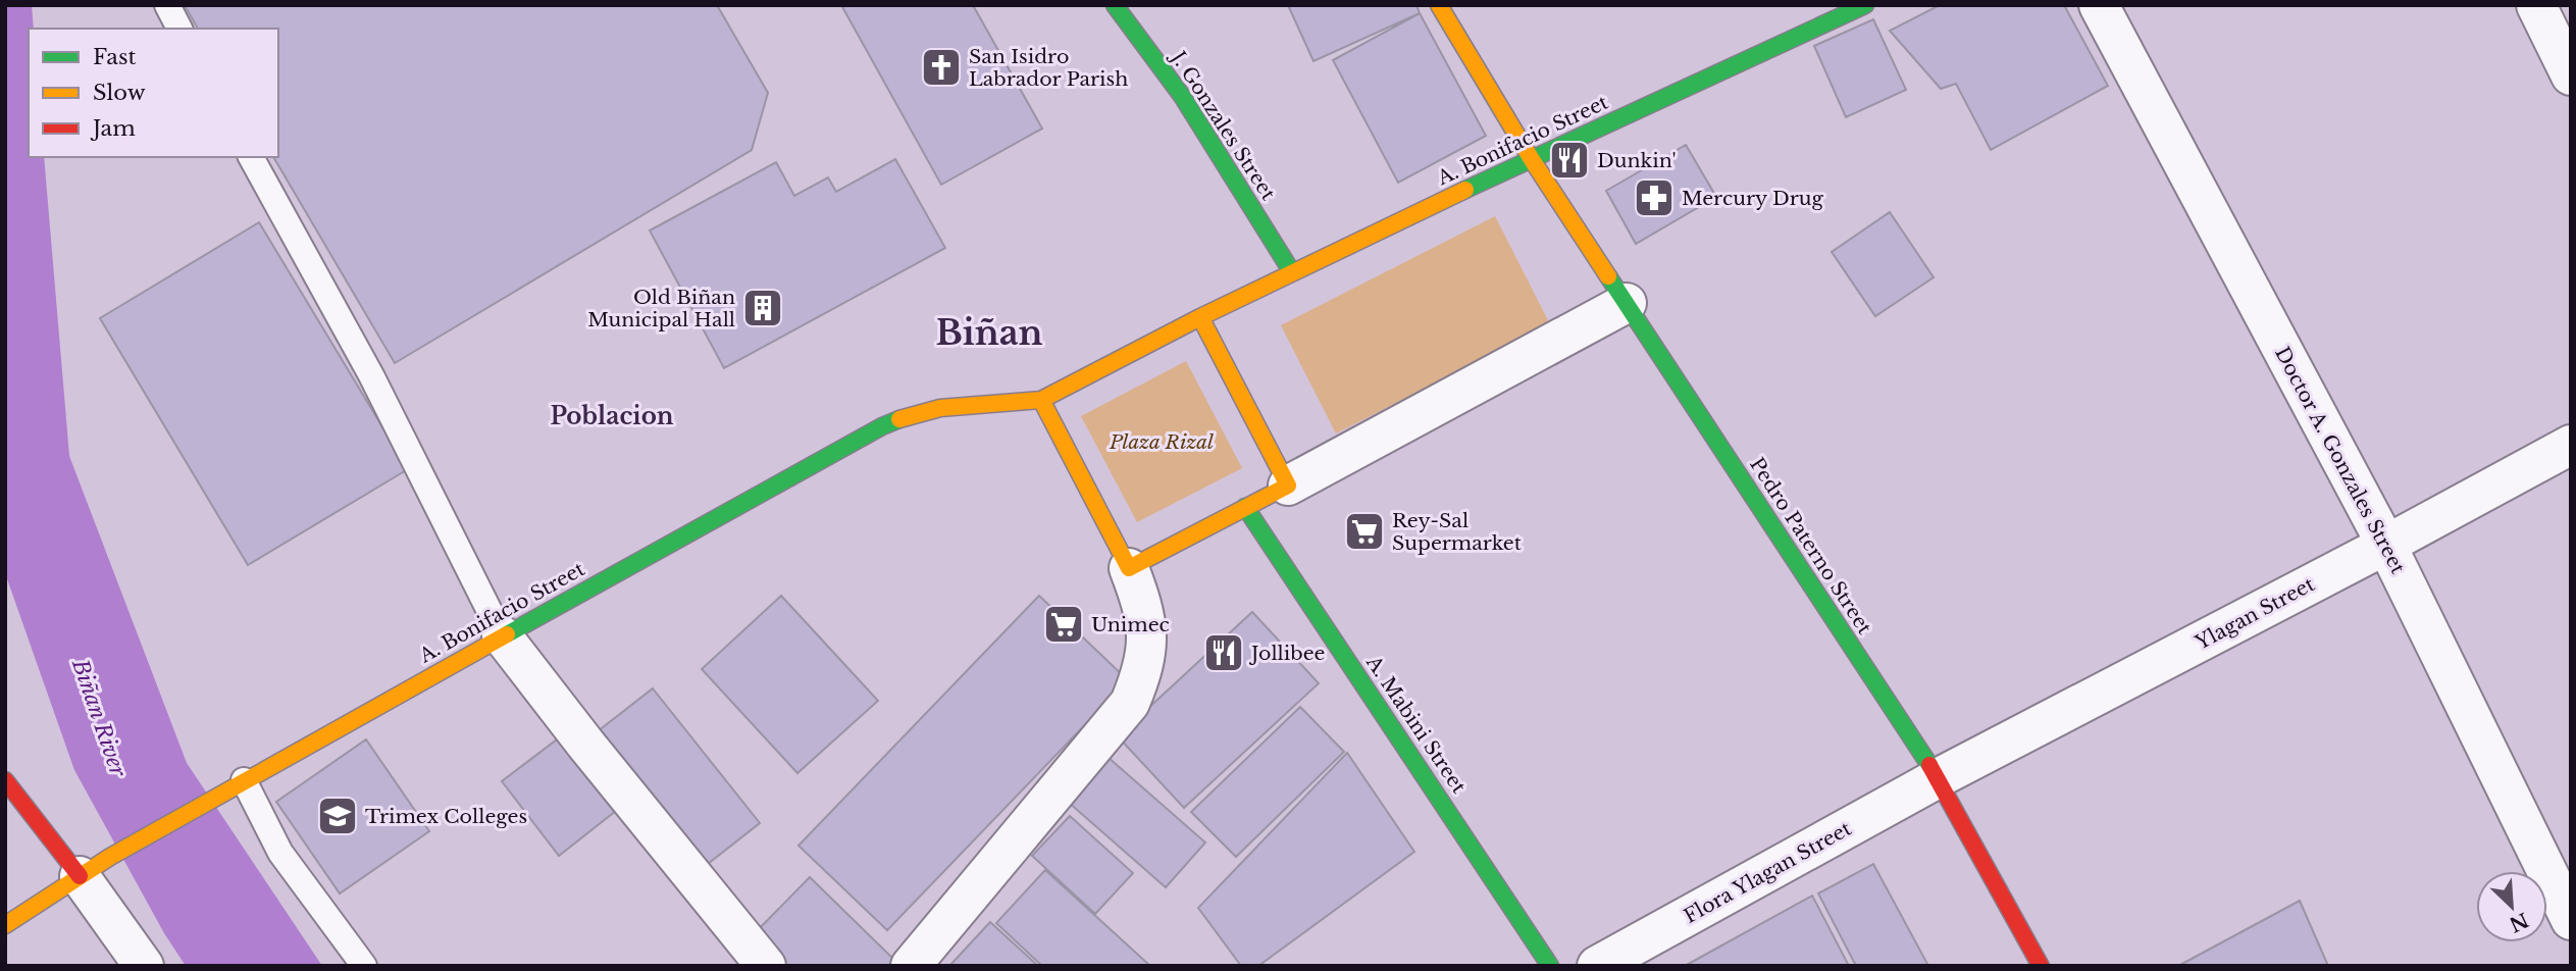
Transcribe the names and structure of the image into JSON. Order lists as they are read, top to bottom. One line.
{"streets":{"main road":["J. Gonzales Street","A. Bonifacio Street","Pedro Paterno Street","A. Mabini Street"],"street":["Doctor A. Gonzales Street","Ylagan Street","Flora Ylagan Street"]},"crossings":[["J. Gonzales Street","A. Bonifacio Street"],["A. Bonifacio Street","Pedro Paterno Street"],["Doctor A. Gonzales Street","Ylagan Street"],["Pedro Paterno Street","Ylagan Street"],["Pedro Paterno Street","Flora Ylagan Street"],["Ylagan Street","Flora Ylagan Street"]],"districts":["Biñan","Poblacion"],"water":["Biñan River"],"parks":["Plaza Rizal"],"places":{"church":["San Isidro Labrador Parish"],"restaurant":["Dunkin'","Jollibee"],"pharmacy":["Mercury Drug"],"building":["Old Biñan Municipal Hall"],"supermarket":["Rey-Sal Supermarket","Unimec"],"school or university":["Trimex Colleges"]},"legend":["Fast","Slow","Jam"],"north":"bottom right"}
